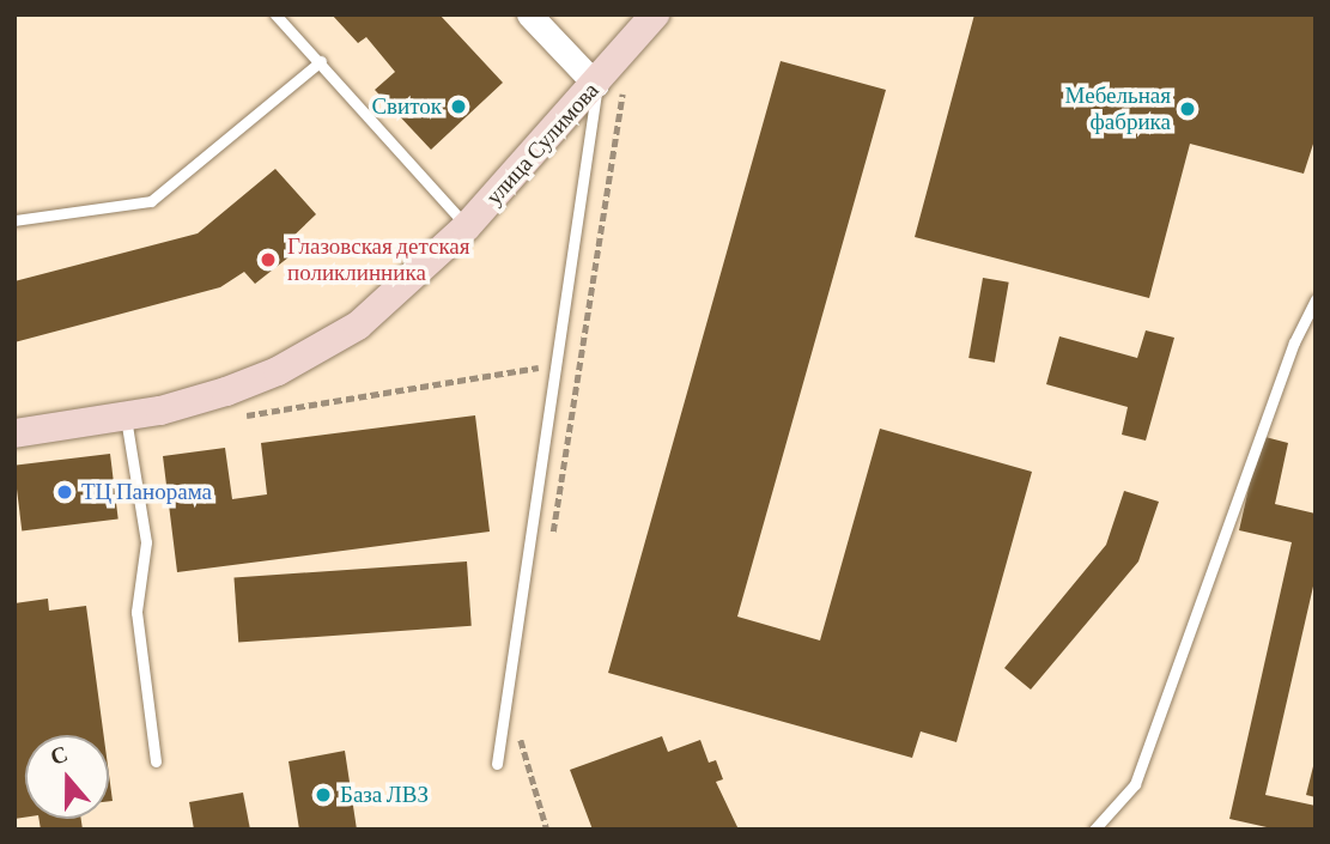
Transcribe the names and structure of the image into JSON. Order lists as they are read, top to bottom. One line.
{"streets":{"main road":["улица Сулимова"]},"places":["Свиток","Мебельная фабрика","Глазовская детская поликлинника","ТЦ Панорама","База ЛВЗ"],"north":"top"}
